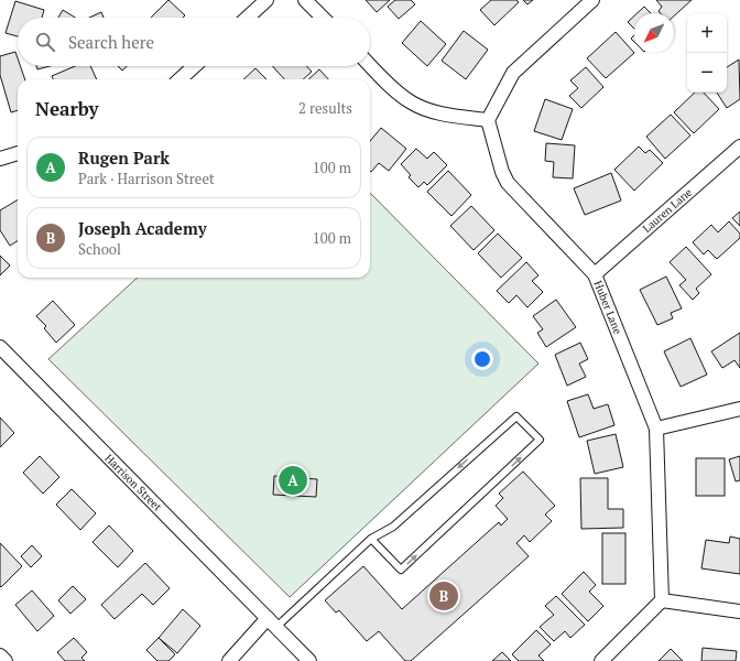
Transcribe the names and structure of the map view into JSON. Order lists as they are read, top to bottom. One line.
{"streets":{"street":["Lauren Lane","Huber Lane","Harrison Street"]},"crossings":[["Lauren Lane","Huber Lane"]],"north":"bottom left","page":{"map_buttons":["+","−"],"search":"Search here","heading":["Nearby","2 results"],"list":[{"mark":"A","name":"Rugen Park","note":"Park · Harrison Street","value":"100 m"},{"mark":"B","name":"Joseph Academy","note":"School","value":"100 m"}],"pins":["A","B"]}}
